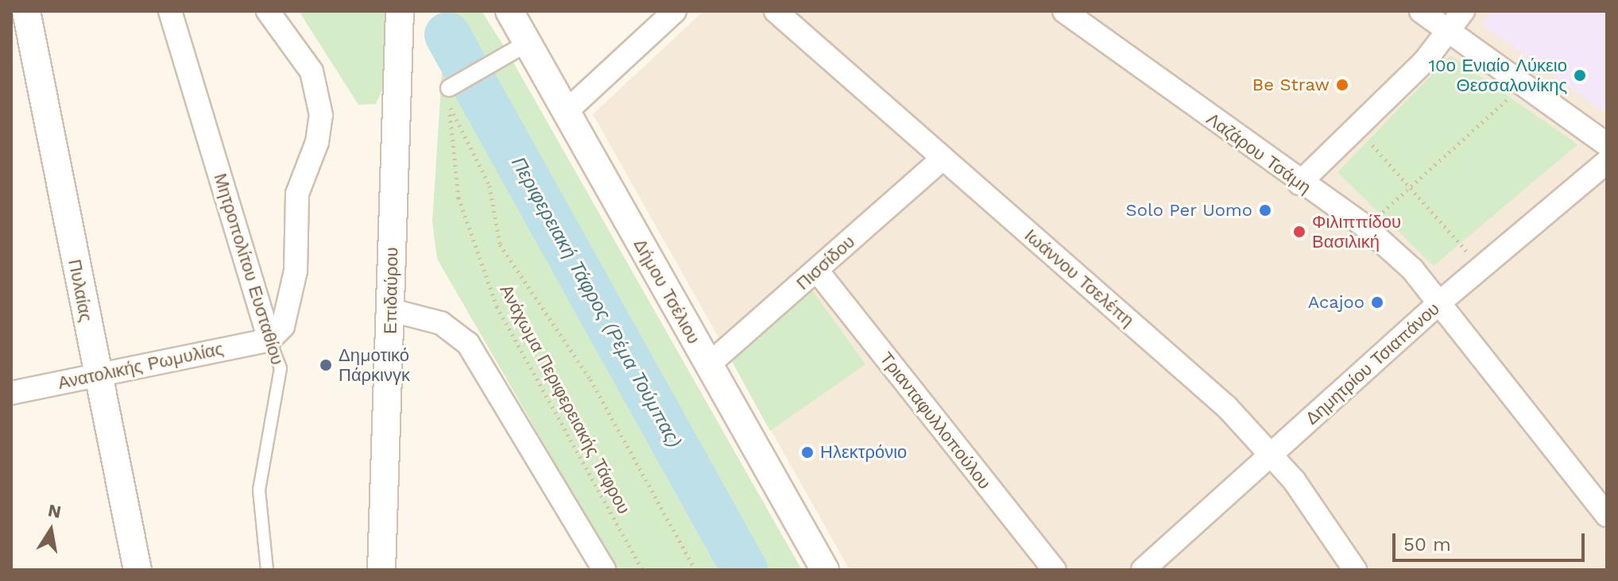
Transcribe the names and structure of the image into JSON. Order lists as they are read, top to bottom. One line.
{"streets":{"street":["Λαζάρου Τσάμη","Πισσίδου","Μητροπολίτου Ευσταθίου","Ιωάννου Τσελέπη","Πυλαίας","Επιδαύρου","Δήμου Τσέλιου","Δημητρίου Τσιαπάνου","Ανατολικής Ρωμυλίας","Τριανταφυλλοπούλου"],"path":["Ανάχωμα Περιφερειακής Τάφρου"]},"crossings":[["Λαζάρου Τσάμη","Δημητρίου Τσιαπάνου"],["Πισσίδου","Ιωάννου Τσελέπη"],["Πισσίδου","Δήμου Τσέλιου"],["Πισσίδου","Τριανταφυλλοπούλου"],["Μητροπολίτου Ευσταθίου","Ανατολικής Ρωμυλίας"],["Ιωάννου Τσελέπη","Δημητρίου Τσιαπάνου"],["Πυλαίας","Ανατολικής Ρωμυλίας"]],"water":["Περιφερειακή Τάφρος (Ρέμα Τούμπας)"],"places":["10ο Ενιαίο Λύκειο Θεσσαλονίκης","Be Straw","Solo Per Uomo","Φιλιππίδου Βασιλική","Acajoo","Δημοτικό Πάρκινγκ","Ηλεκτρόνιο"],"scale_bar":"50 m","north":"top"}
